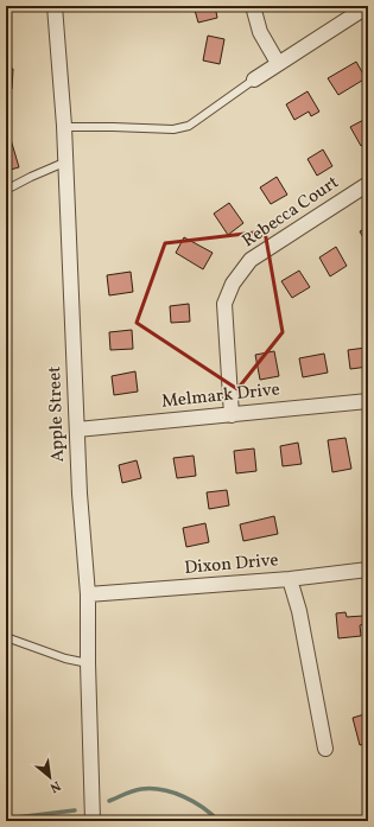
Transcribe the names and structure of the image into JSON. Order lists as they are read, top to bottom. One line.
{"streets":{"street":["Rebecca Court","Melmark Drive","Apple Street","Dixon Drive"]},"crossings":[["Rebecca Court","Melmark Drive"],["Melmark Drive","Apple Street"],["Apple Street","Dixon Drive"]],"north":"bottom right"}
